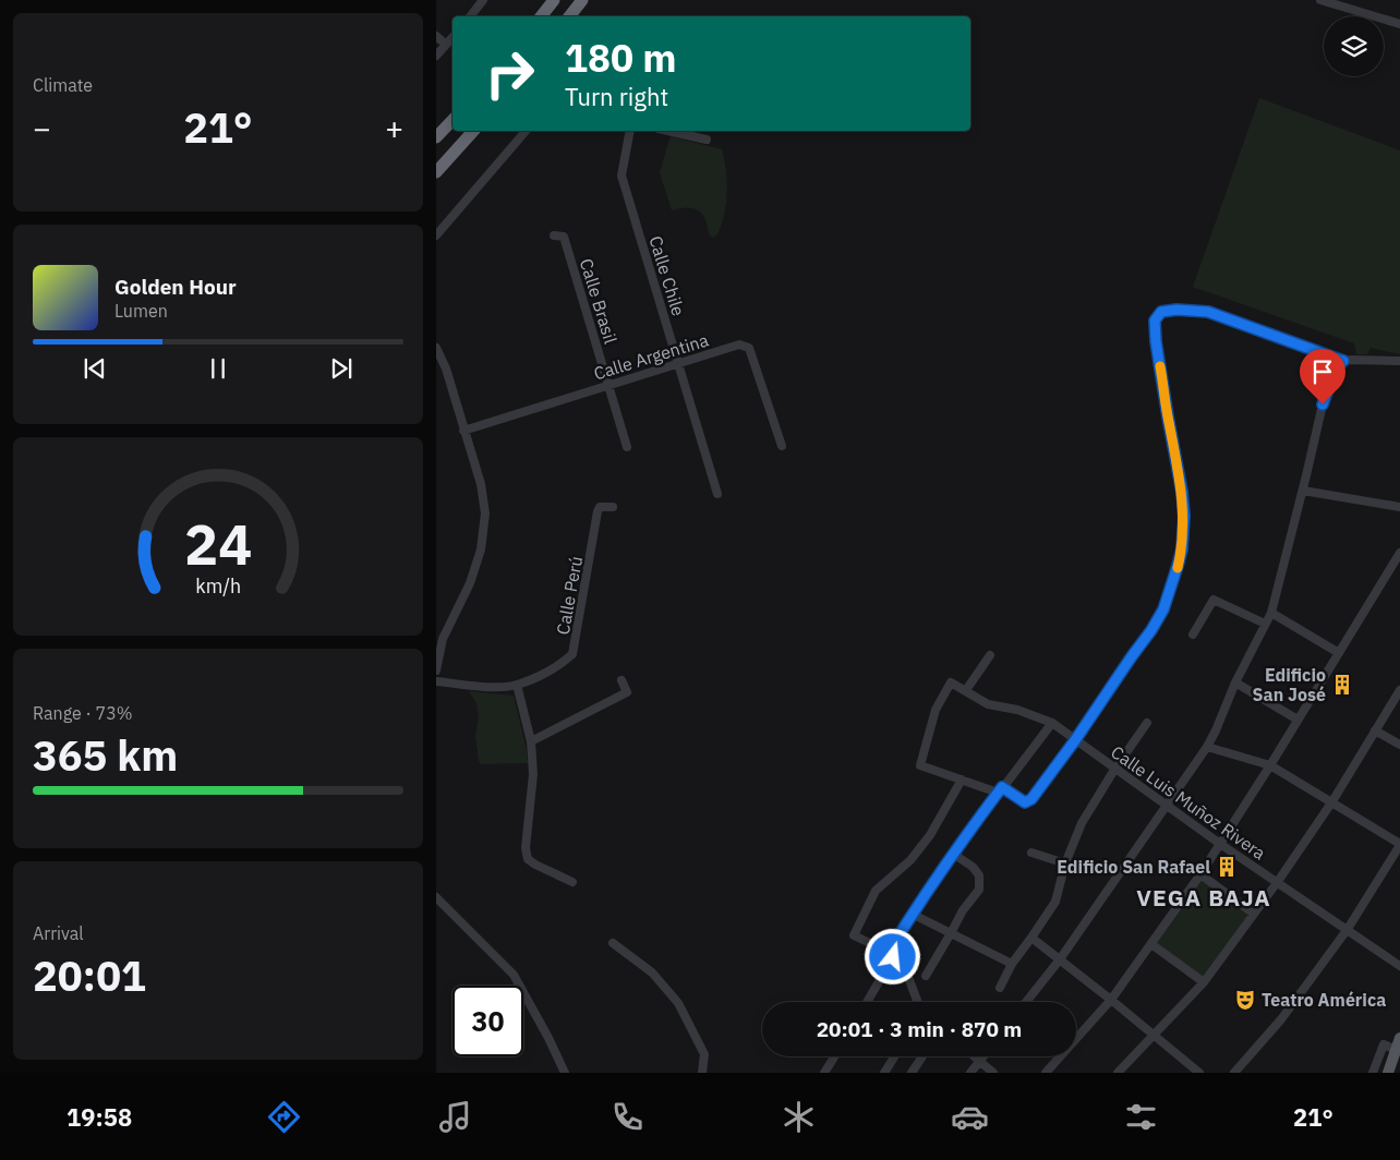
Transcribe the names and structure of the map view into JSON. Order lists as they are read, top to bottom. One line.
{"streets":{"street":["Calle Chile","Calle Brasil","Calle Argentina","Calle Perú","Calle Luis Muñoz Rivera"]},"crossings":[["Calle Chile","Calle Argentina"],["Calle Brasil","Calle Argentina"]],"districts":["VEGA BAJA"],"places":{"building":["Edificio San José","Edificio San Rafael"],"theatre":["Teatro América"]},"page":{"tile":["Climate",["Range · 73%","365 km"],["Arrival","20:01"]],"turn":["180 m","Turn right"],"heat":["−","21°","+"],"song":["Golden Hour","Lumen"],"limit":"30","trip":"20:01 · 3 min · 870 m","tabs":["19:58","21°"],"gauge":["24","km/h"]}}
